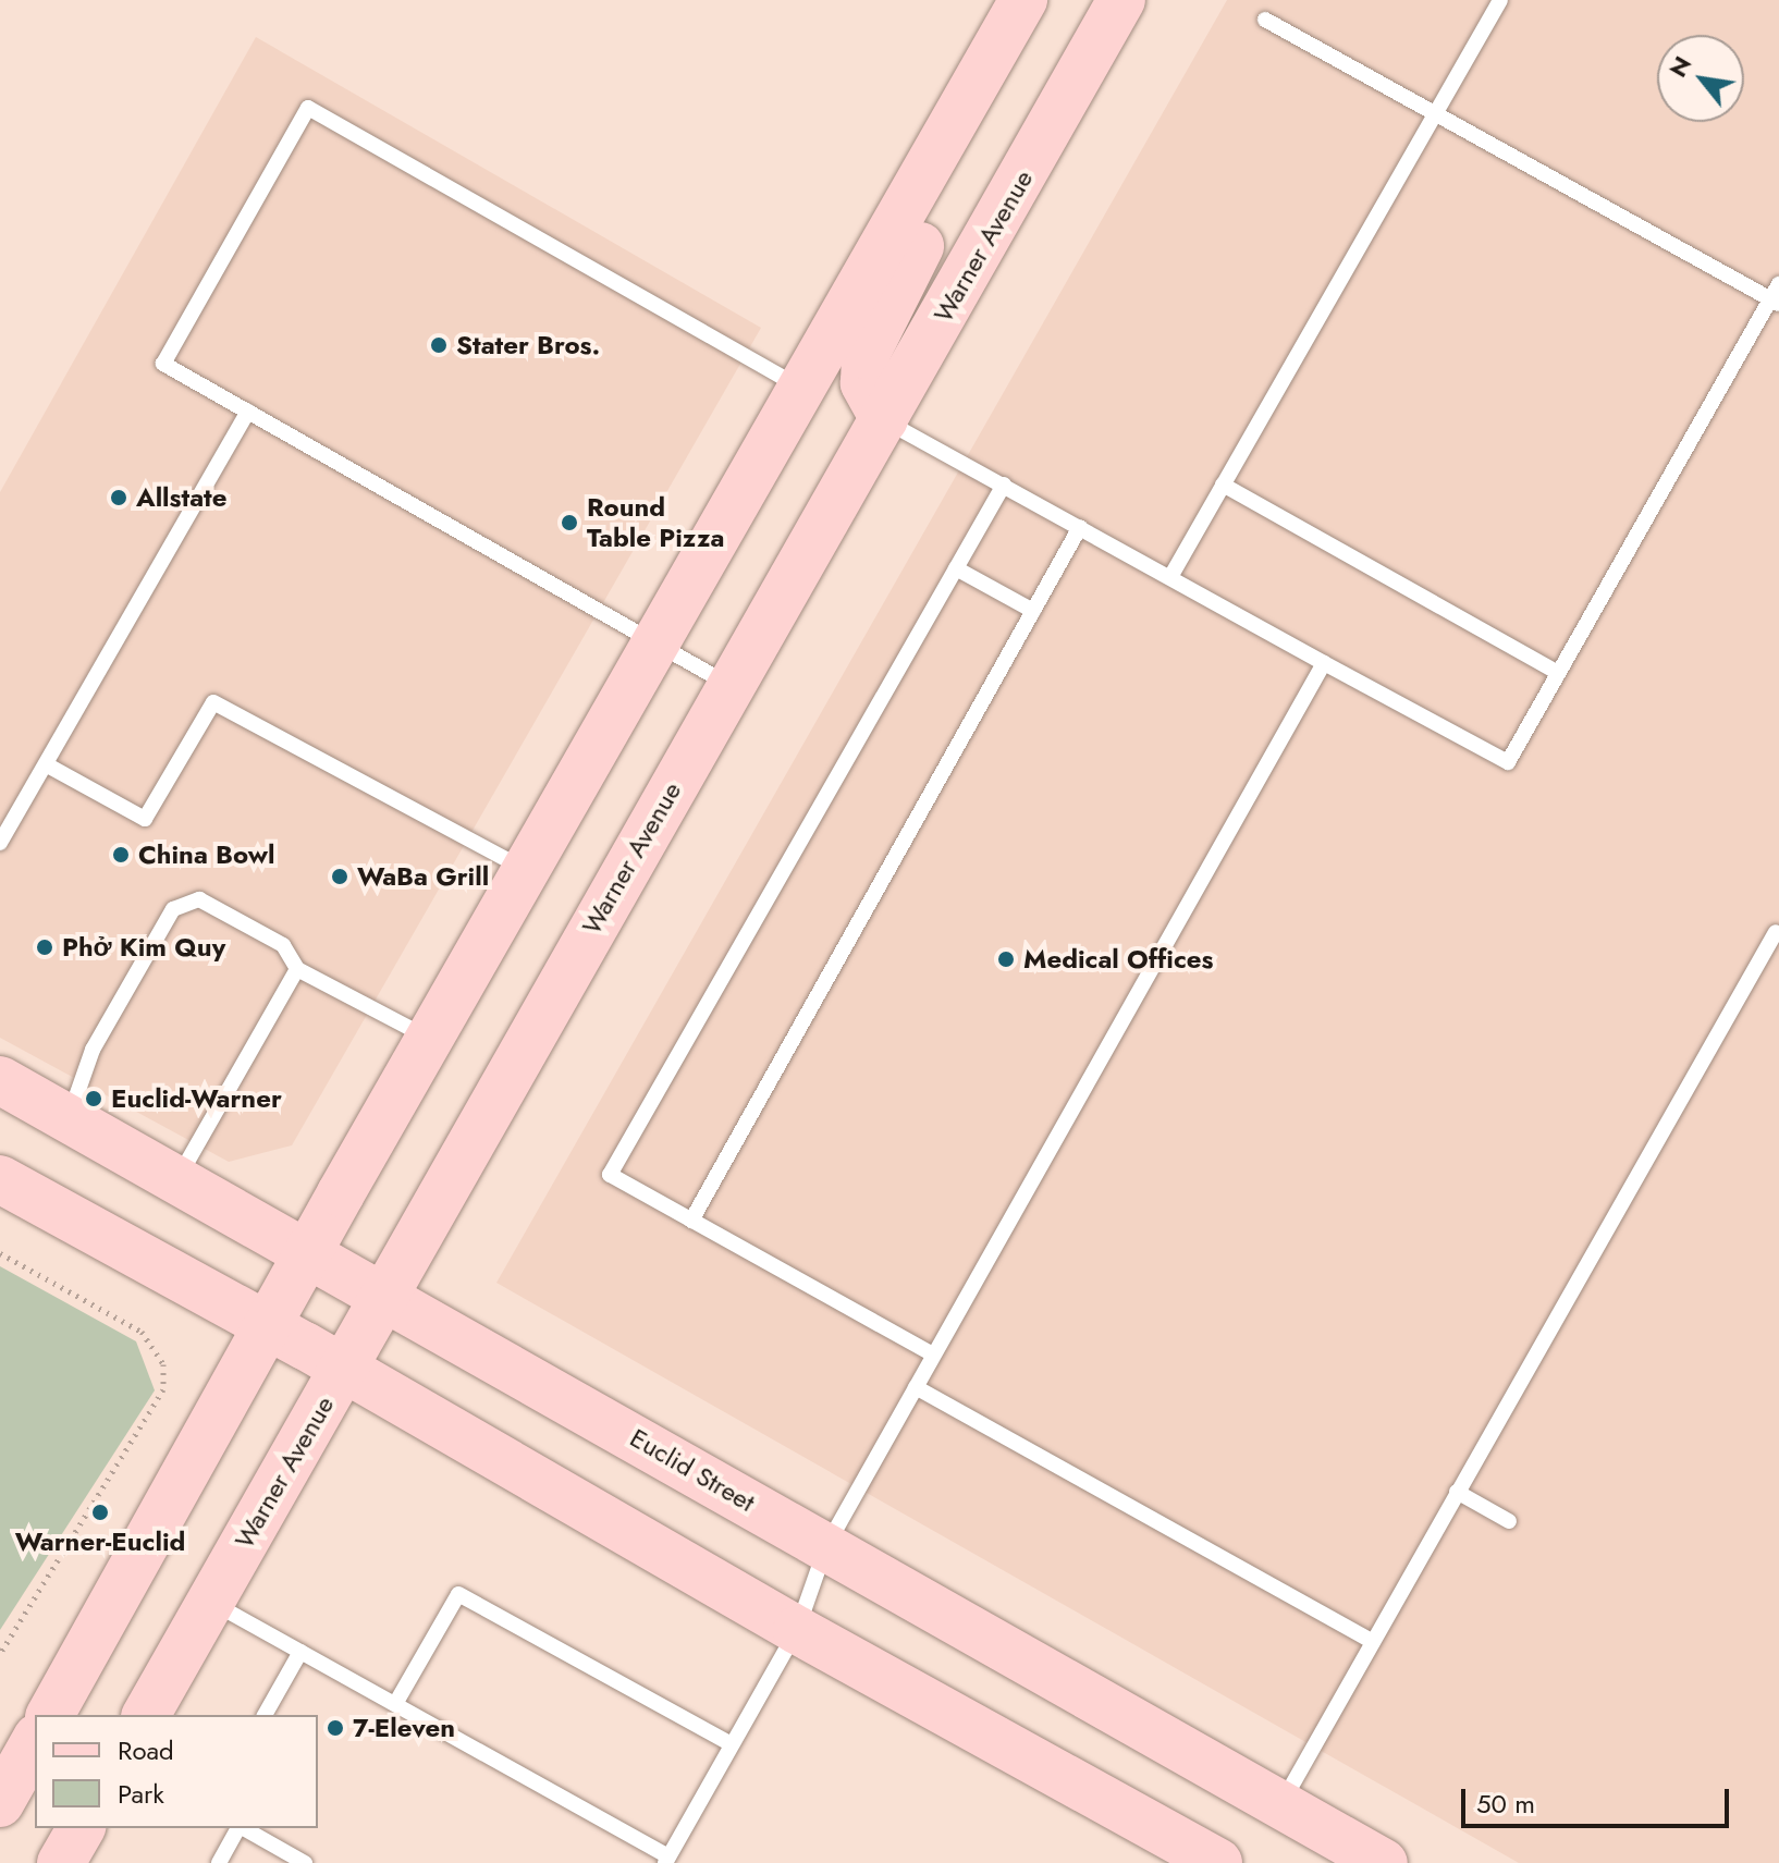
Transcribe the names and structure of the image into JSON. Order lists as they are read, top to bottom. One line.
{"streets":{"main road":["Warner Avenue","Euclid Street"]},"crossings":[["Warner Avenue","Euclid Street"]],"places":["Stater Bros.","Allstate","Round Table Pizza","China Bowl","WaBa Grill","Phở Kim Quy","Medical Offices","Euclid-Warner","Warner-Euclid","7-Eleven"],"legend":["Road","Park"],"scale_bar":"50 m","north":"top left"}
